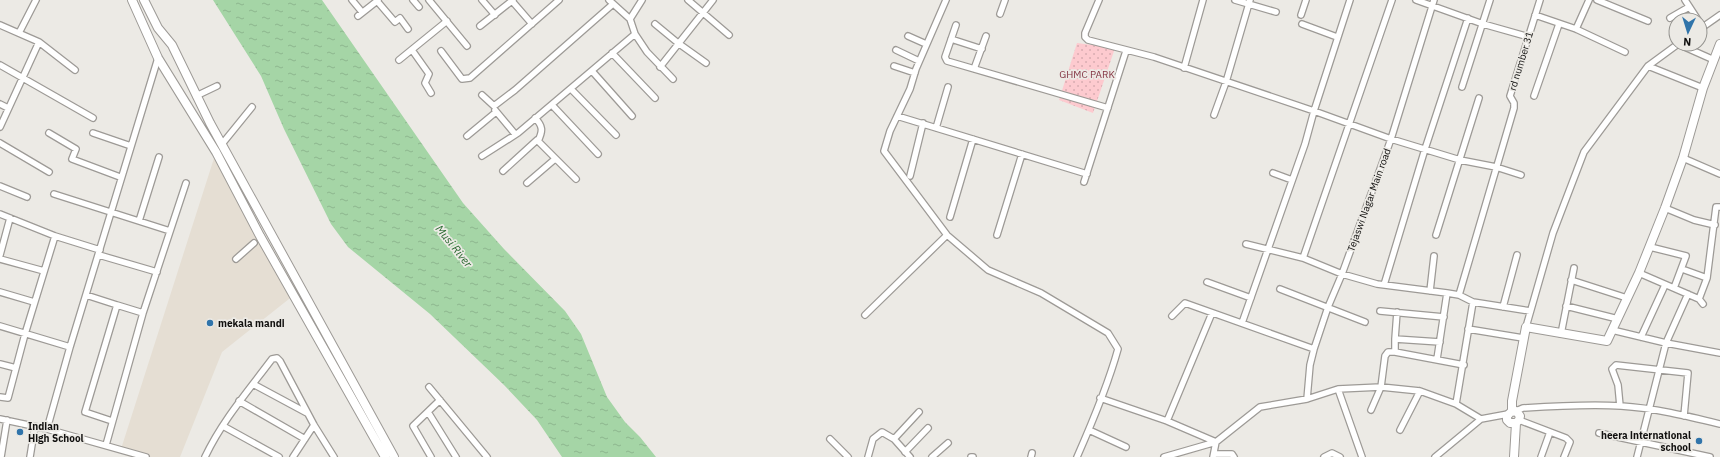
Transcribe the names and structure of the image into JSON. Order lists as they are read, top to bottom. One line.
{"streets":{"street":["rd number 31","Tejaswi Nagar Main road"]},"water":["Musi River"],"parks":["GHMC PARK"],"places":["mekala mandi","Indian High School","heera international school"],"north":"bottom"}
